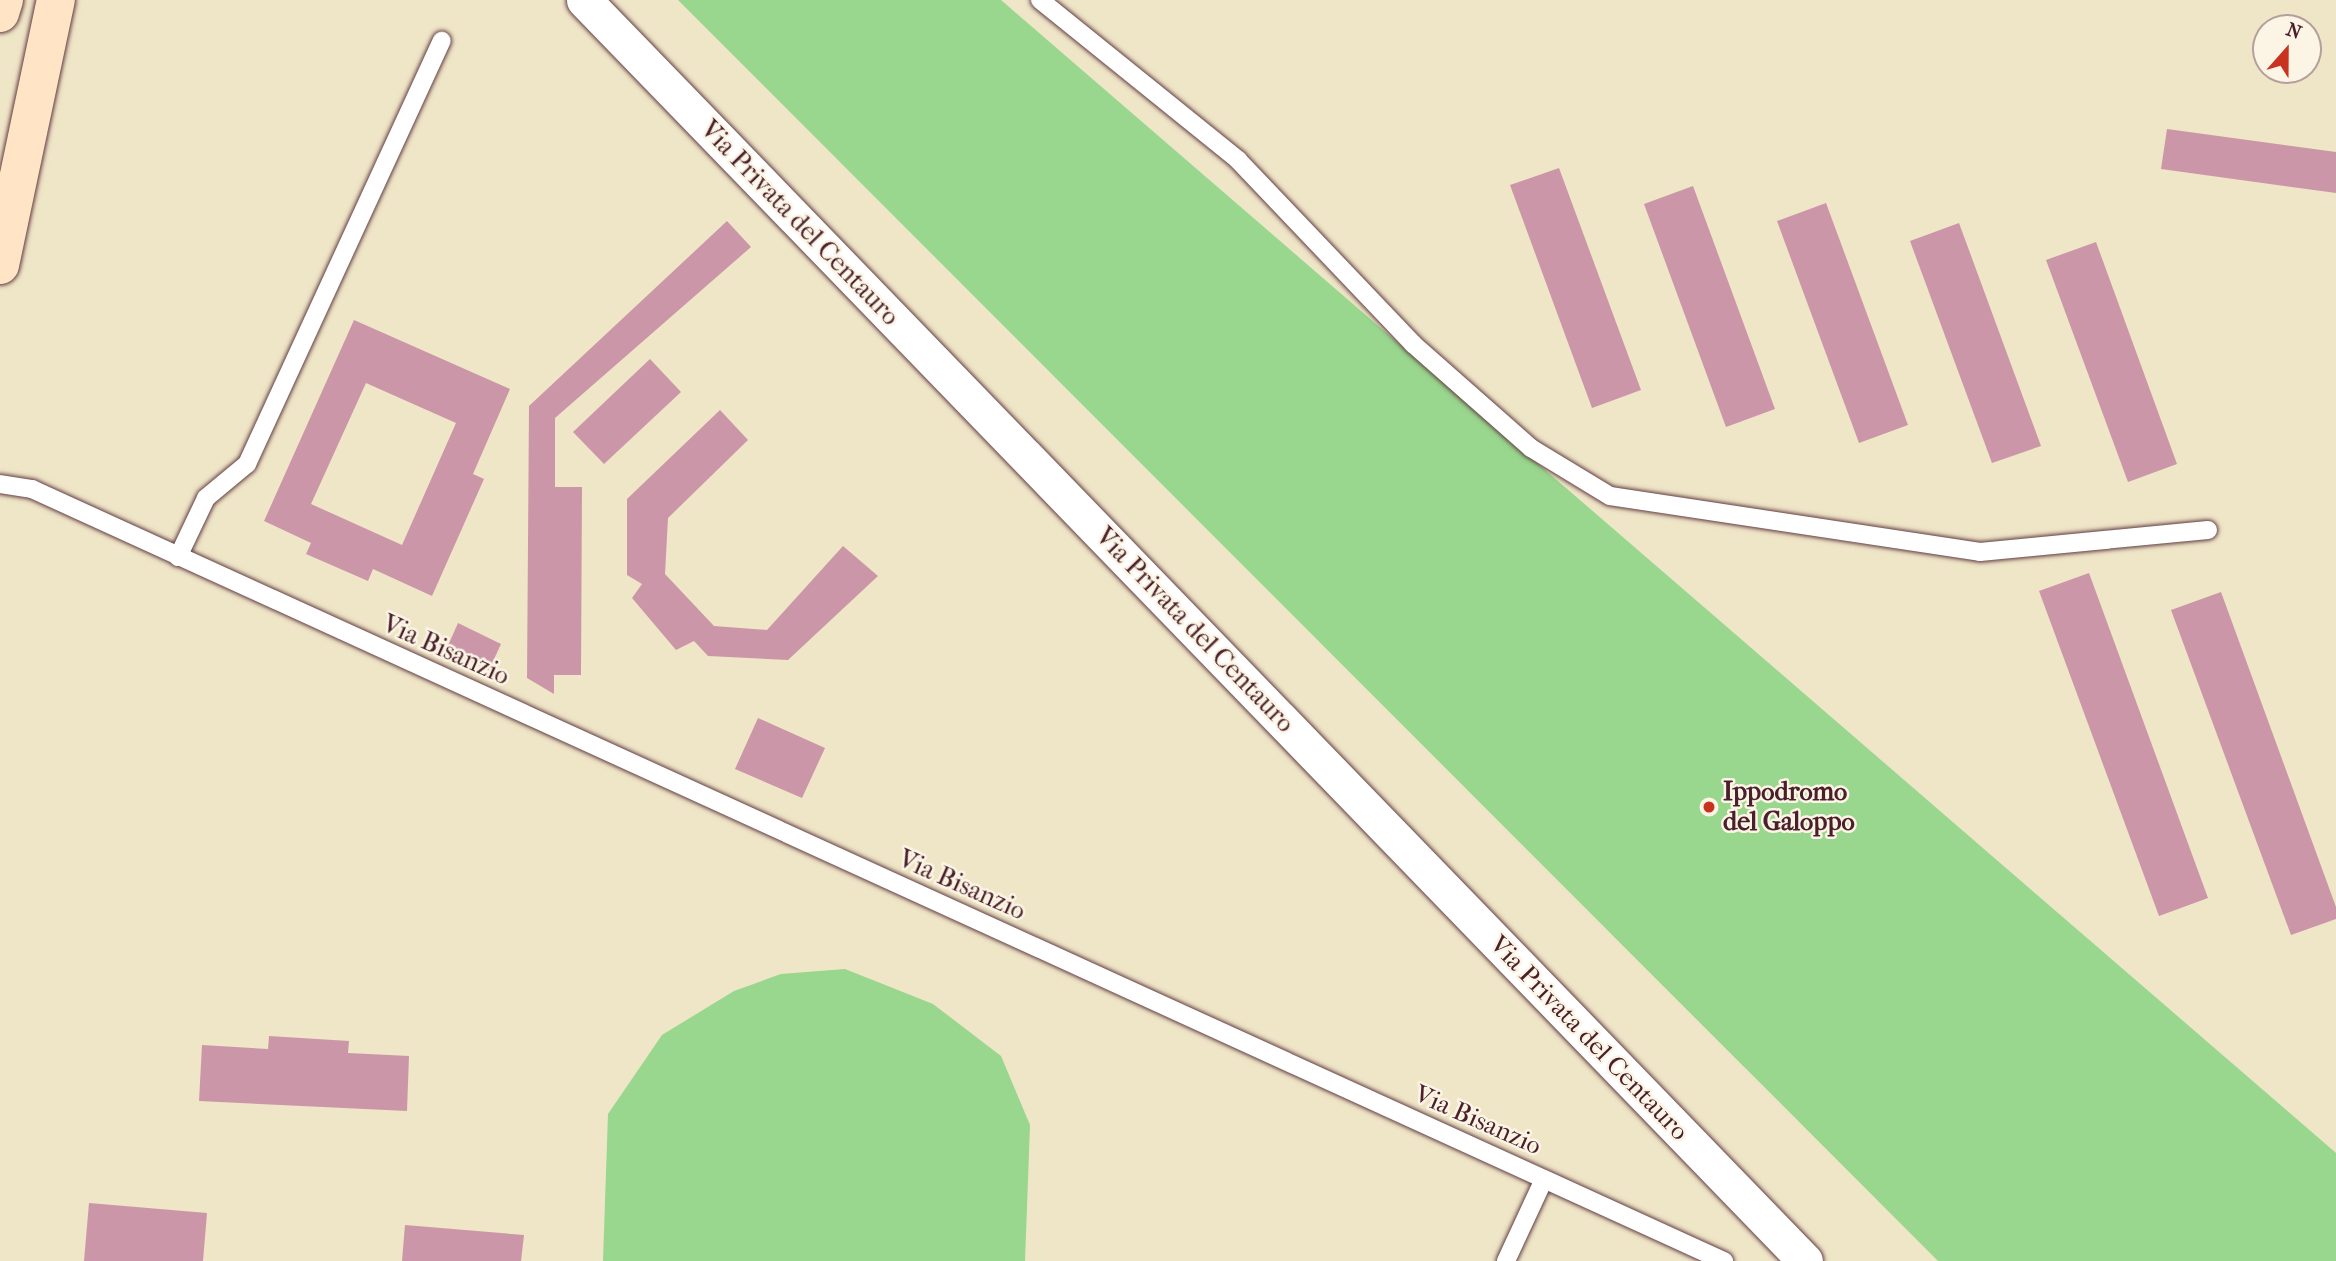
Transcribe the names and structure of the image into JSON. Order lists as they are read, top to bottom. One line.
{"streets":{"street":["Via Privata del Centauro"],"lane":["Via Bisanzio"]},"places":["Ippodromo del Galoppo"],"north":"top"}
